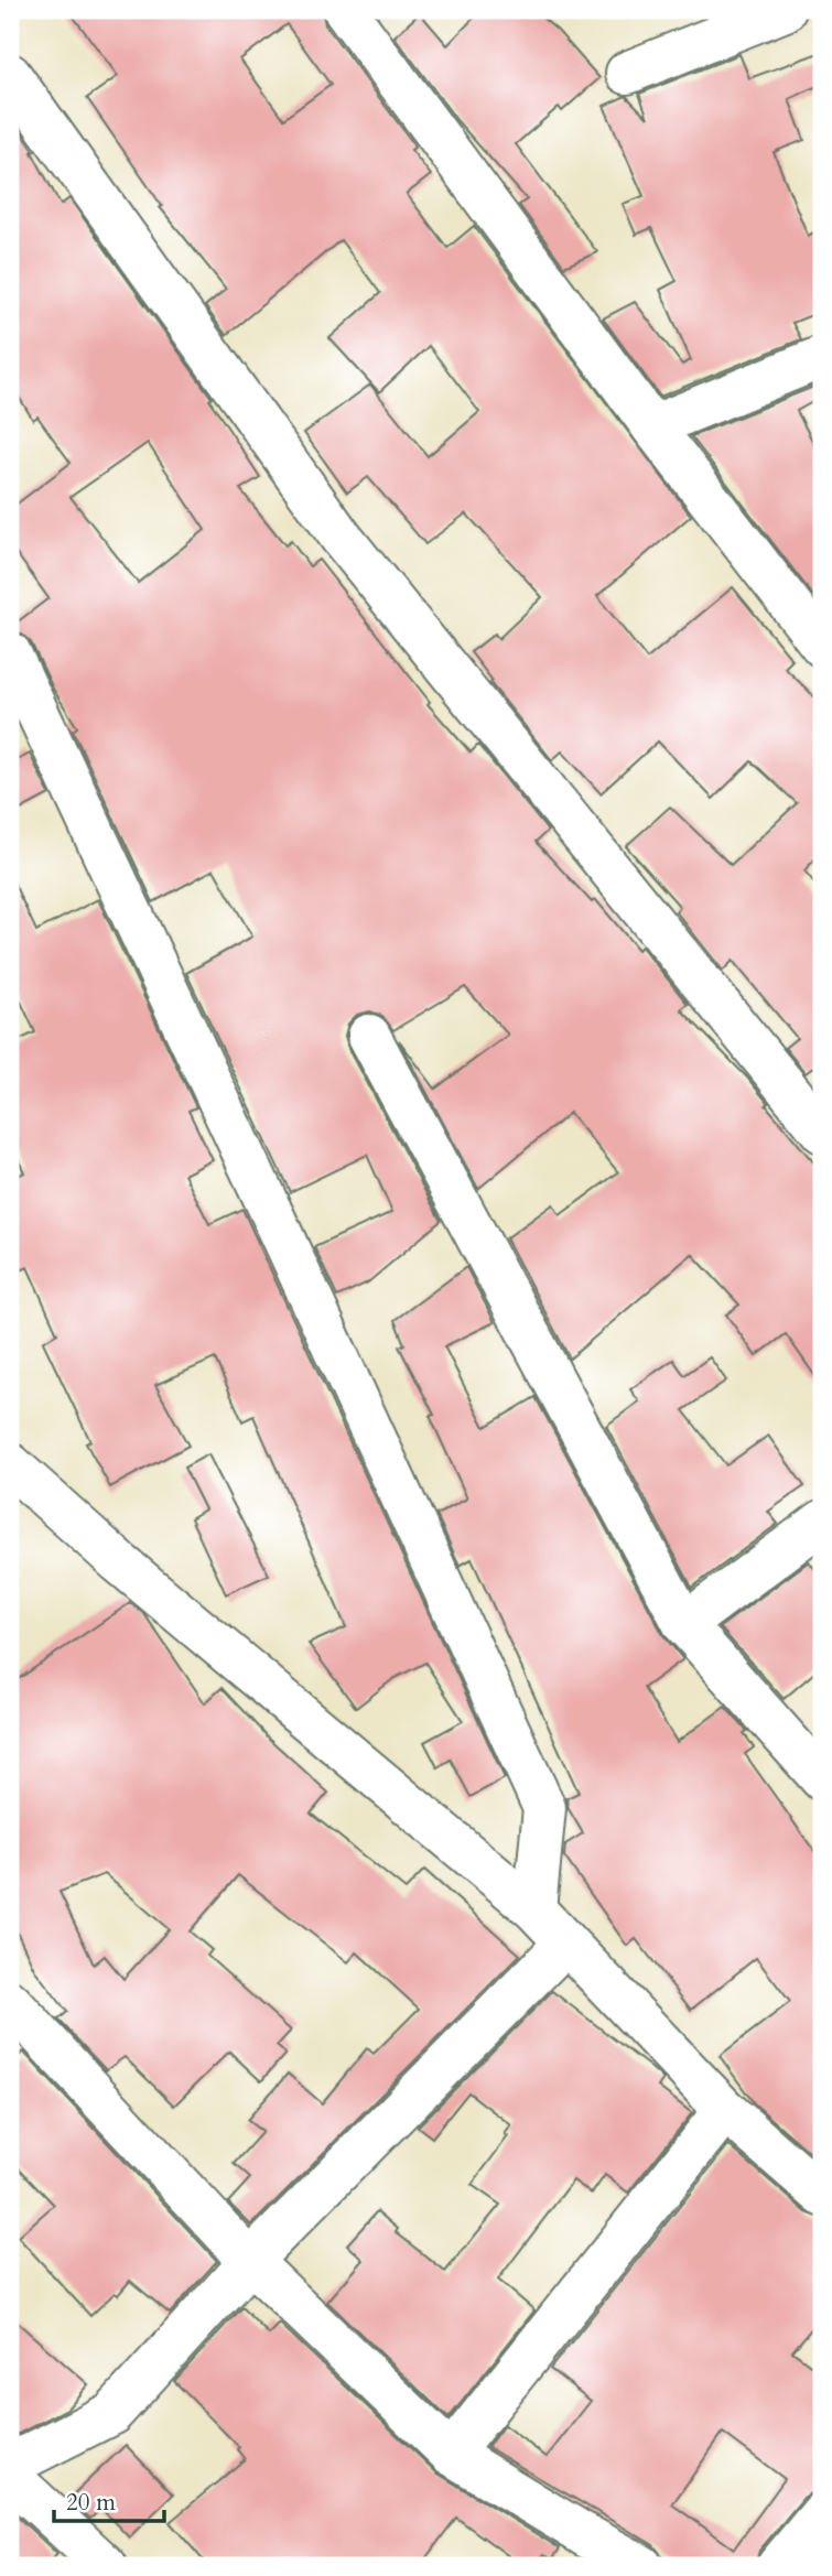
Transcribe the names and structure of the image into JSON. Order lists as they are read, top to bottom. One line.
{"scale_bar":"20 m"}
